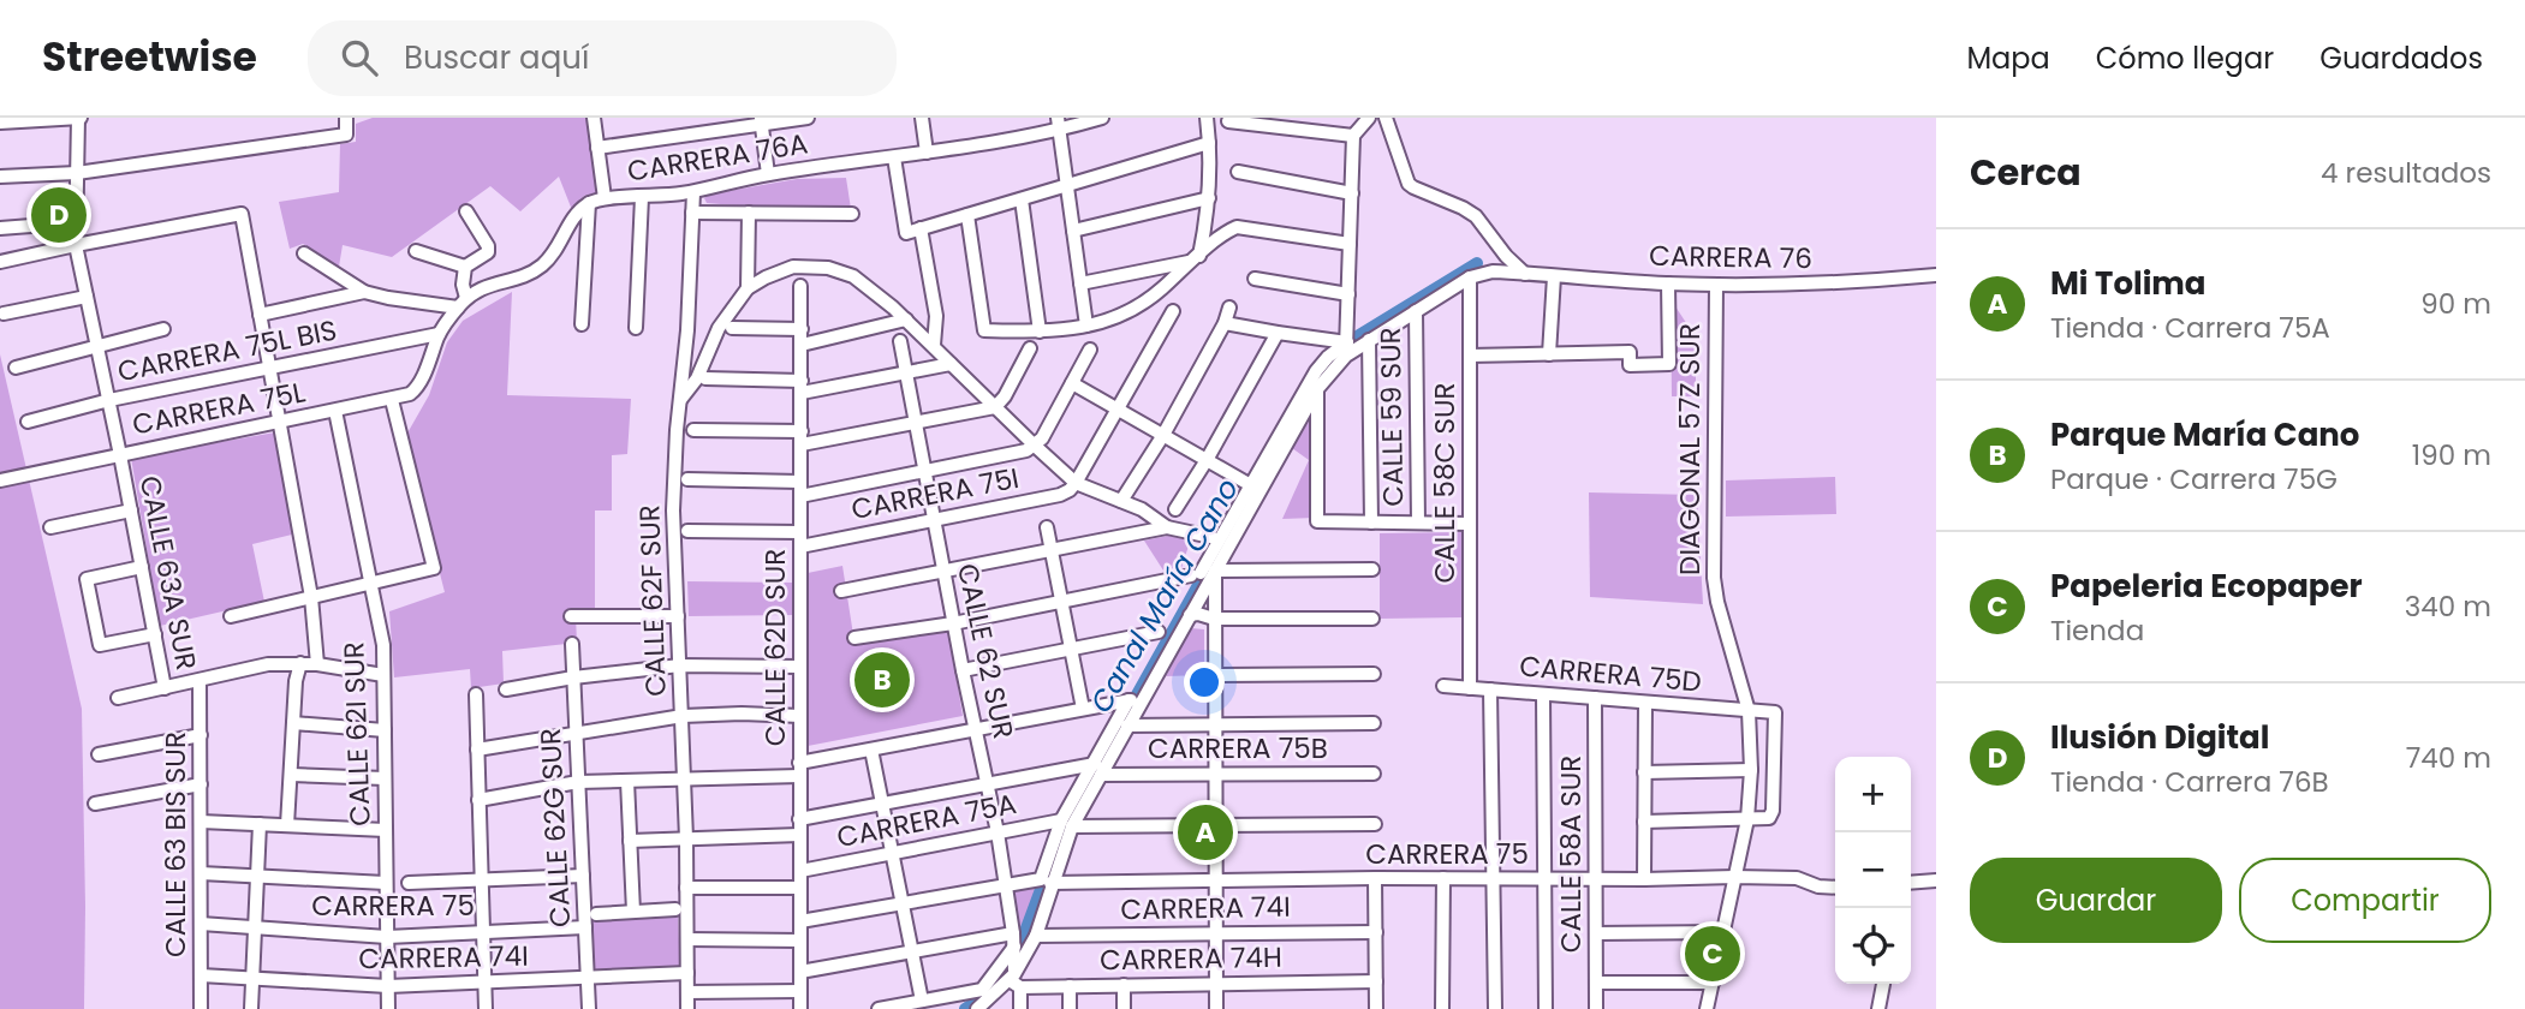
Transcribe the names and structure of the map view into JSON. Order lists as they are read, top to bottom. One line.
{"streets":{"street":["CARRERA 76A","CARRERA 76","CARRERA 75L BIS","CARRERA 75L","CALLE 59 SUR","DIAGONAL 57Z SUR","CALLE 58C SUR","CARRERA 75I","CALLE 63A SUR","CALLE 62F SUR","CALLE 62D SUR","CALLE 62 SUR","CARRERA 75D","CALLE 62I SUR","CARRERA 75B","CARRERA 75A","CALLE 62G SUR","CALLE 63 BIS SUR","CARRERA 75","CALLE 58A SUR","CARRERA 74I","CARRERA 74H"]},"crossings":[["CARRERA 76A","CALLE 62F SUR"],["CARRERA 76","DIAGONAL 57Z SUR"],["CARRERA 76","CALLE 58C SUR"],["CARRERA 75L BIS","CARRERA 75L"],["CARRERA 75L BIS","CALLE 63A SUR"],["CARRERA 75L","CALLE 63A SUR"],["CARRERA 75L","CALLE 62I SUR"],["DIAGONAL 57Z SUR","CARRERA 75D"],["DIAGONAL 57Z SUR","CARRERA 75"],["CALLE 58C SUR","CARRERA 75D"],["CARRERA 75I","CALLE 62D SUR"],["CARRERA 75I","CALLE 62 SUR"],["CALLE 62F SUR","CARRERA 74I"],["CALLE 62D SUR","CARRERA 75B"],["CALLE 62D SUR","CARRERA 75A"],["CALLE 62D SUR","CARRERA 75"],["CALLE 62 SUR","CARRERA 75B"],["CALLE 62 SUR","CARRERA 75A"],["CALLE 62 SUR","CARRERA 75"],["CALLE 62 SUR","CARRERA 74H"],["CARRERA 75D","CALLE 58A SUR"],["CALLE 62I SUR","CARRERA 75"],["CALLE 62I SUR","CARRERA 74I"],["CALLE 62G SUR","CARRERA 75"],["CALLE 62G SUR","CARRERA 74I"],["CALLE 63 BIS SUR","CARRERA 75"],["CALLE 63 BIS SUR","CARRERA 74I"],["CARRERA 75","CALLE 58A SUR"]],"water":["Canal María Cano"],"page":{"header":"Streetwise","search":"Buscar aquí","nav":["Mapa","Cómo llegar","Guardados"],"heading":["Cerca","4 resultados"],"pins":["D","B","A","C"],"list":[{"mark":"A","name":"Mi Tolima","note":"Tienda · Carrera 75A","value":"90 m"},{"mark":"B","name":"Parque María Cano","note":"Parque · Carrera 75G","value":"190 m"},{"mark":"C","name":"Papeleria Ecopaper","note":"Tienda","value":"340 m"},{"mark":"D","name":"Ilusión Digital","note":"Tienda · Carrera 76B","value":"740 m"}],"map_buttons":["+","−"],"buttons":["Guardar","Compartir"]}}
